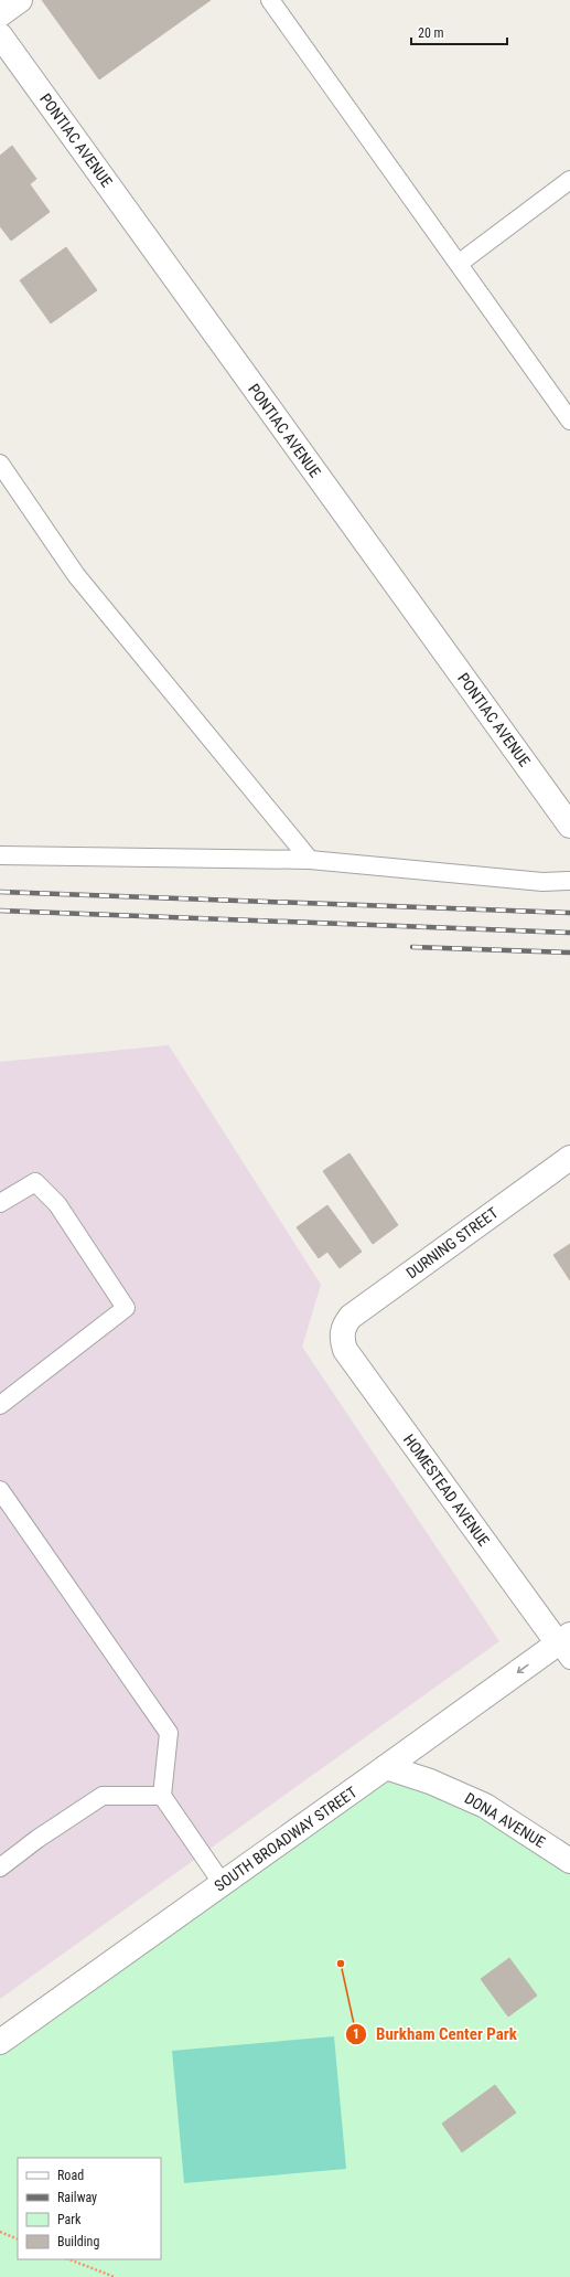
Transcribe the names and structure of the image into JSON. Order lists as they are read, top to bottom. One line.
{"streets":{"street":["PONTIAC AVENUE","DURNING STREET","HOMESTEAD AVENUE","DONA AVENUE","SOUTH BROADWAY STREET"]},"crossings":[["DURNING STREET","HOMESTEAD AVENUE"],["HOMESTEAD AVENUE","SOUTH BROADWAY STREET"],["DONA AVENUE","SOUTH BROADWAY STREET"]],"places":["Burkham Center Park"],"legend":["Road","Railway","Park","Building"],"scale_bar":"20 m"}
